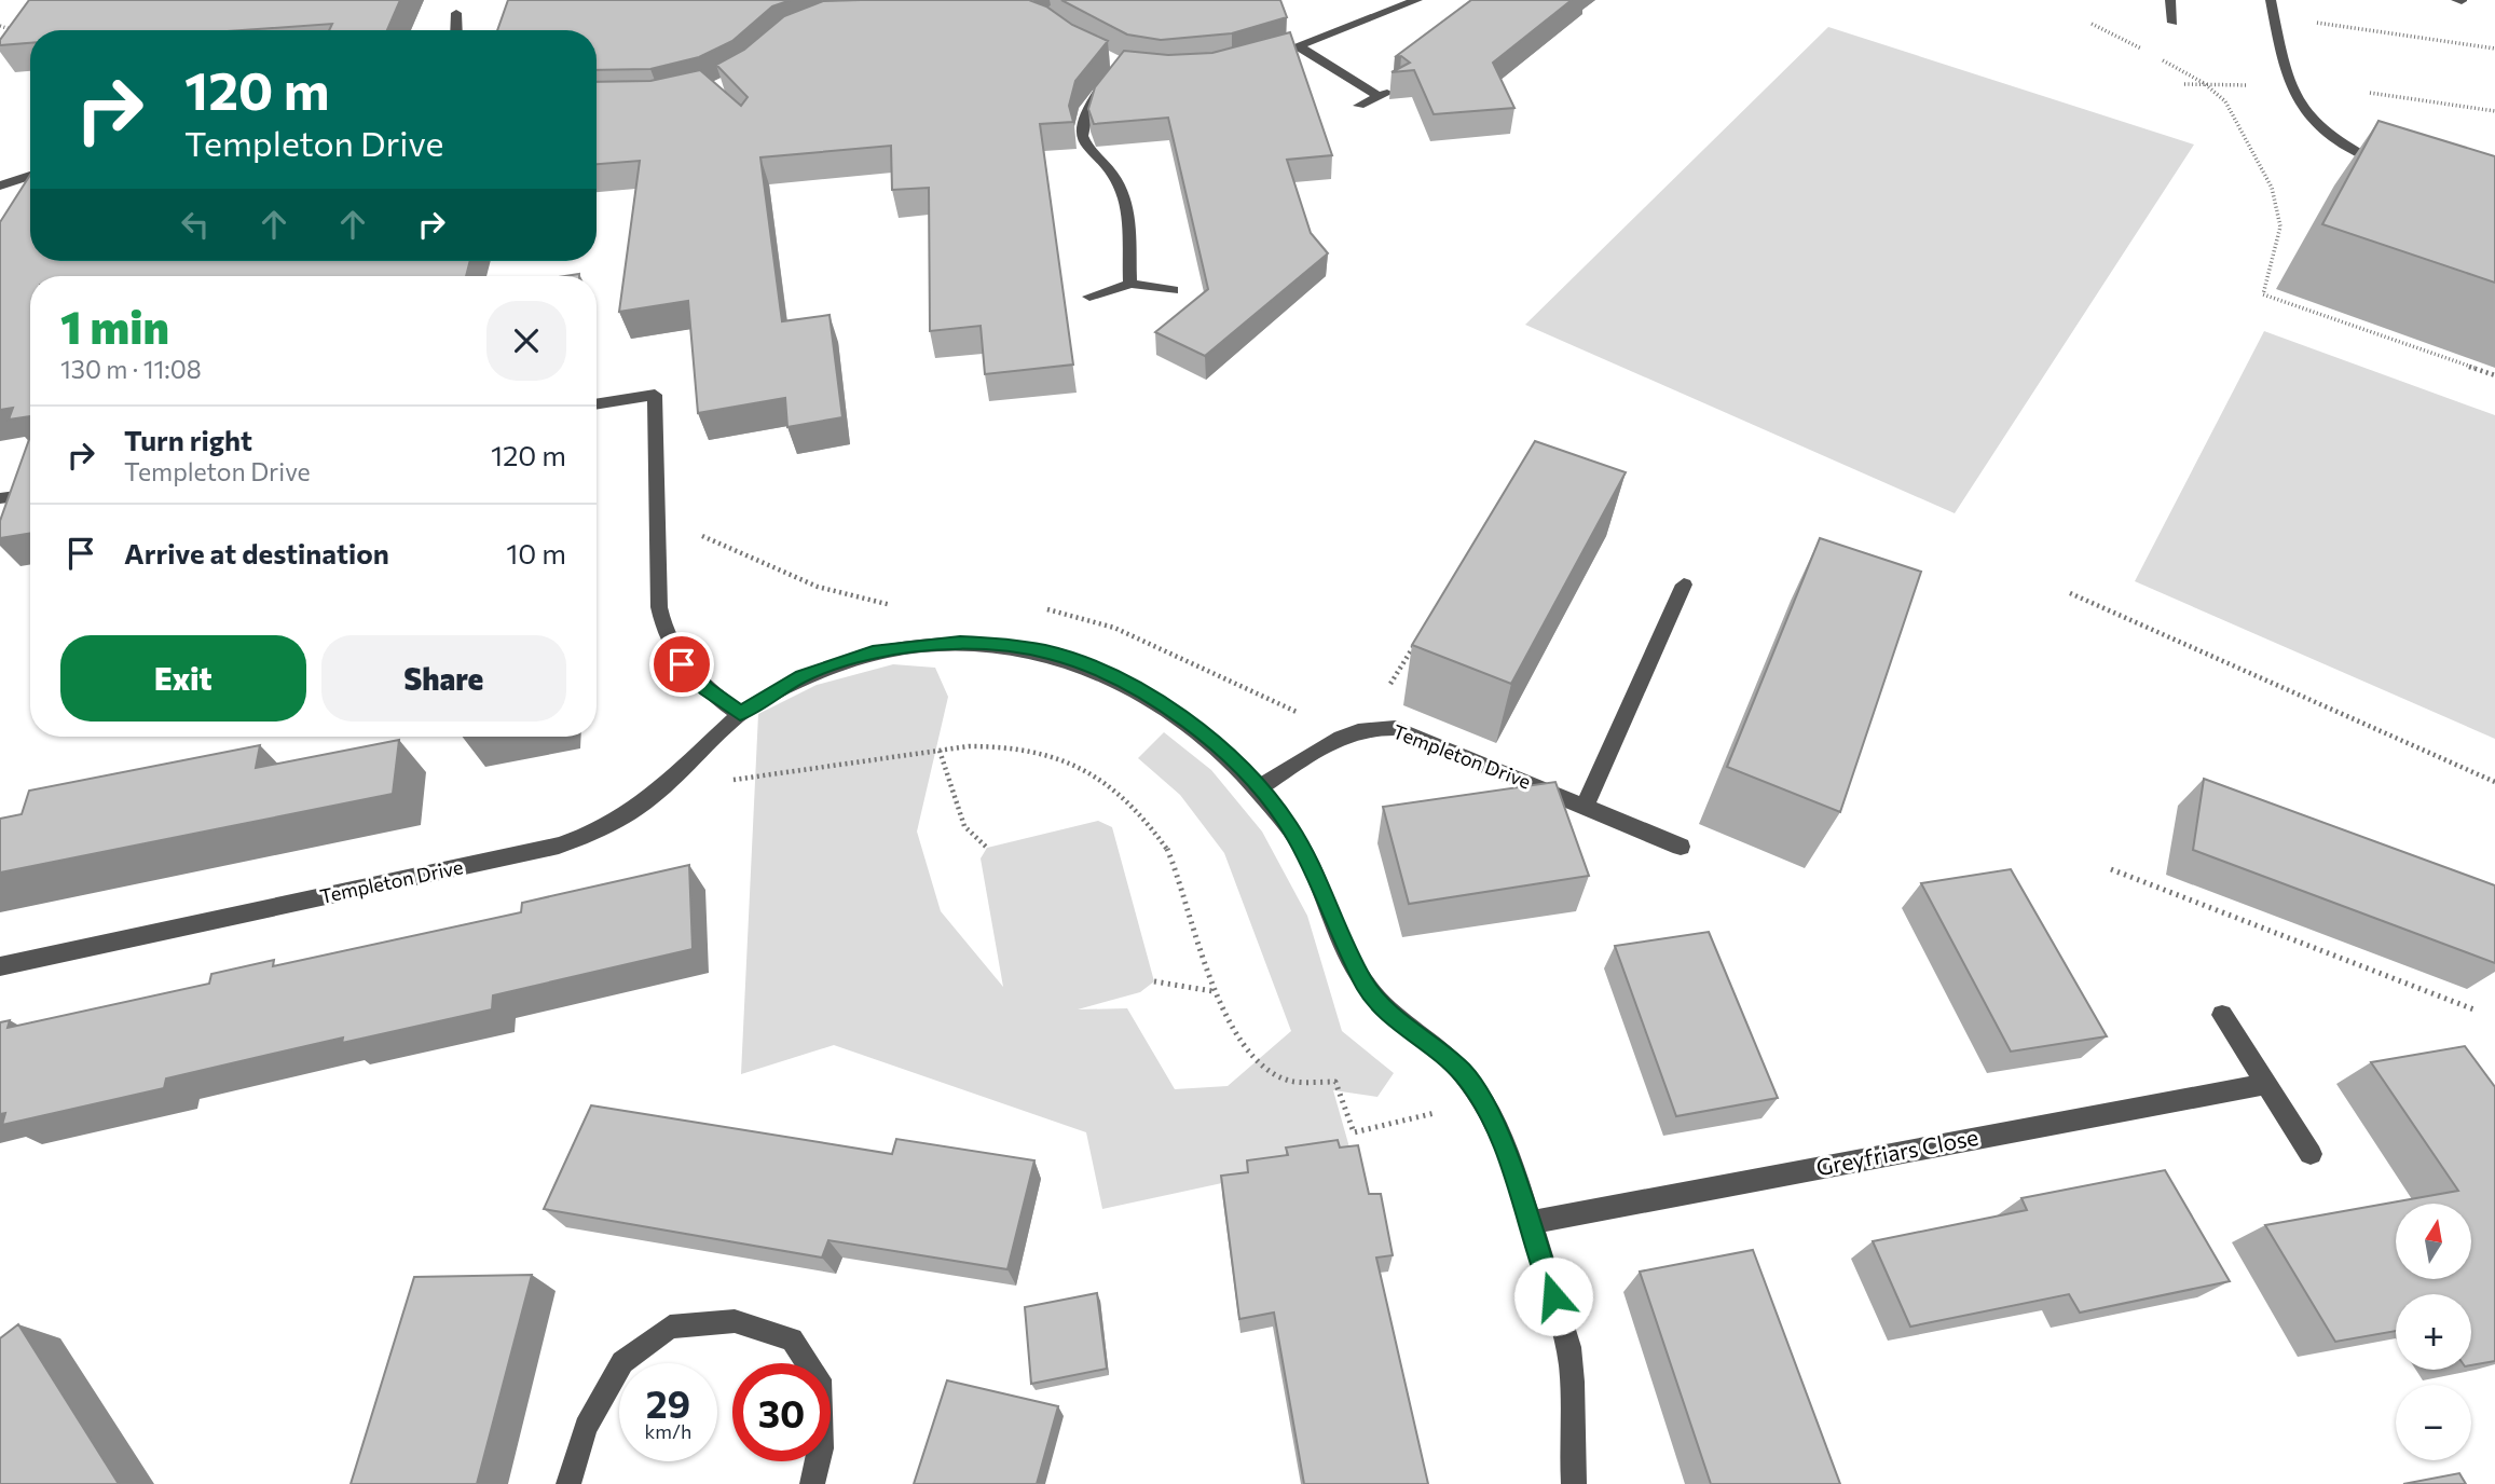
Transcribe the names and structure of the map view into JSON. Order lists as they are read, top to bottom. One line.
{"streets":{"street":["Templeton Drive","Greyfriars Close"]},"crossings":[["Templeton Drive","Greyfriars Close"]],"north":"top","page":{"turn":["120 m","Templeton Drive"],"heading":["1 min","130 m · 11:08"],"list":[{"name":"Turn right","note":"Templeton Drive","value":"120 m"},{"name":"Arrive at destination","value":"10 m"}],"buttons":["Exit","Share"],"map_buttons":["+","−"],"speed":"29 km/h","limit":"30"}}
